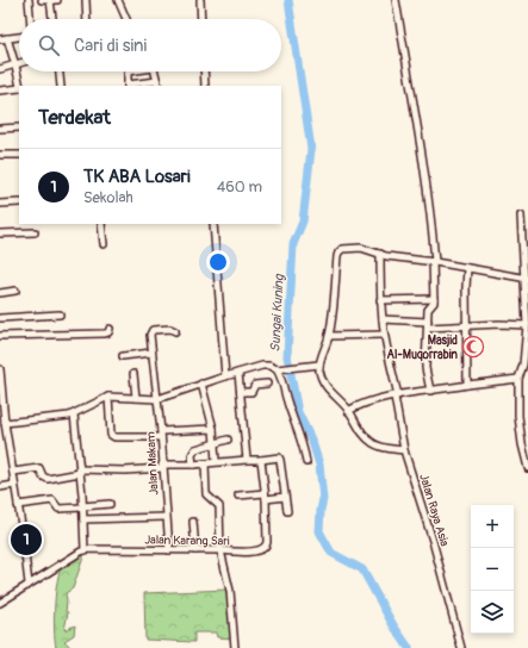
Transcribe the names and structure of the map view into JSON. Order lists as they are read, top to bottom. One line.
{"streets":{"street":["Jalan Makam","Jalan Raya Asia","Jalan Karang Sari"]},"crossings":[["Jalan Makam","Jalan Karang Sari"]],"water":["Sungai Kuning"],"places":{"mosque":["Masjid Al-Muqorrabin"]},"page":{"search":"Cari di sini","heading":"Terdekat","list":[{"mark":"1","name":"TK ABA Losari","note":"Sekolah","value":"460 m"}],"map_buttons":["+","−"],"pins":"1"}}
